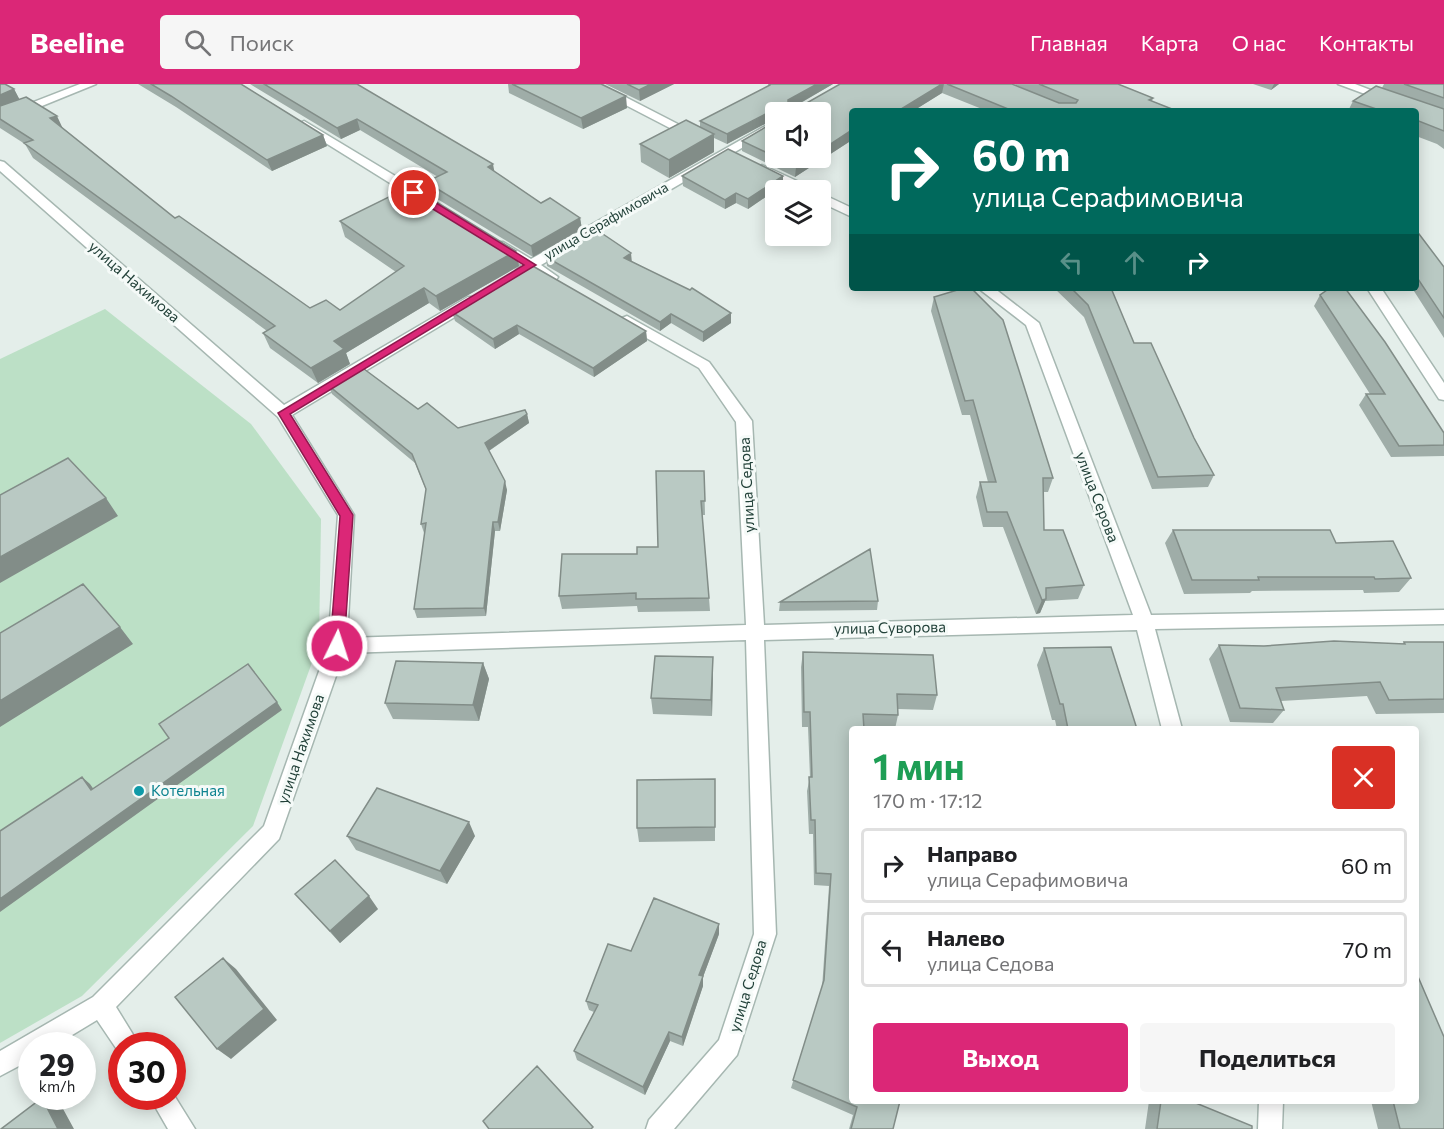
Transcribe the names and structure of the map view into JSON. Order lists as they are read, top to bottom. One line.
{"streets":{"street":["улица Серафимовича","улица Нахимова","улица Седова","улица Серова","улица Суворова"]},"crossings":[["улица Нахимова","улица Суворова"],["улица Седова","улица Суворова"],["улица Серова","улица Суворова"]],"places":["Котельная"],"page":{"header":"Beeline","search":"Поиск","nav":["Главная","Карта","О нас","Контакты"],"turn":["60 m","улица Серафимовича"],"heading":["1 мин","170 m · 17:12"],"list":[{"name":"Направо","note":"улица Серафимовича","value":"60 m"},{"name":"Налево","note":"улица Седова","value":"70 m"}],"buttons":["Выход","Поделиться"],"speed":"29 km/h","limit":"30"}}
